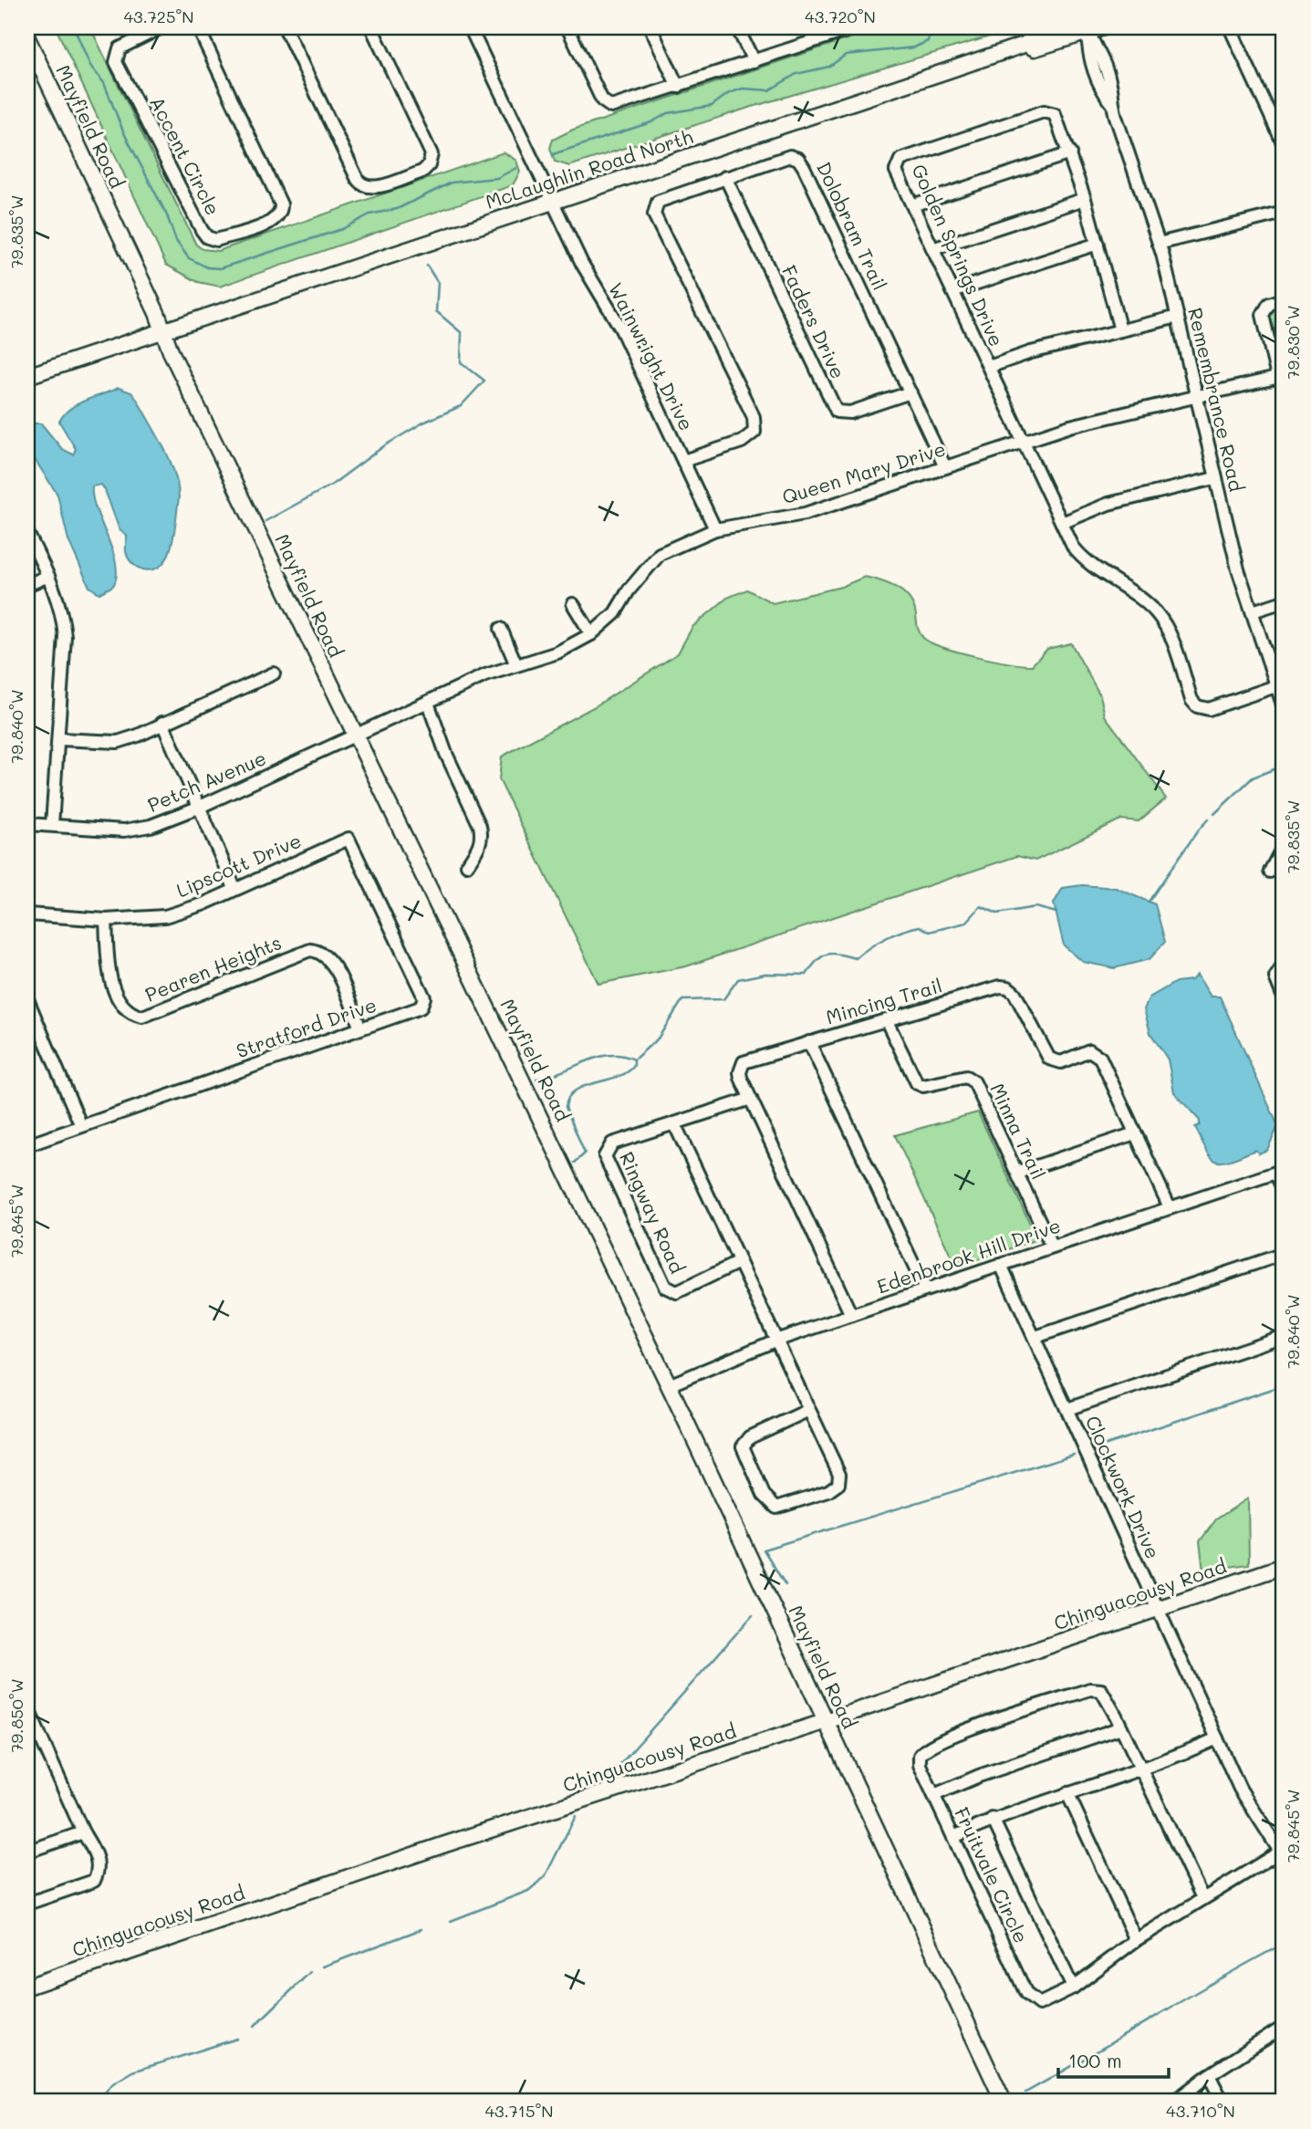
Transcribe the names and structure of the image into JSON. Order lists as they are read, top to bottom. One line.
{"streets":{"main road":["Mayfield Road","McLaughlin Road North","Chinguacousy Road"],"street":["Accent Circle","Dolobram Trail","Golden Springs Drive","Faders Drive","Wainwright Drive","Remembrance Road","Queen Mary Drive","Petch Avenue","Lipscott Drive","Pearen Heights","Mincing Trail","Stratford Drive","Minna Trail","Ringway Road","Edenbrook Hill Drive","Clockwork Drive","Fruitvale Circle"]},"crossings":[["Mayfield Road","McLaughlin Road North"],["Mayfield Road","Queen Mary Drive"],["Mayfield Road","Petch Avenue"],["Mayfield Road","Edenbrook Hill Drive"],["Mayfield Road","Chinguacousy Road"],["McLaughlin Road North","Wainwright Drive"],["McLaughlin Road North","Remembrance Road"],["Dolobram Trail","Faders Drive"],["Dolobram Trail","Wainwright Drive"],["Dolobram Trail","Queen Mary Drive"],["Golden Springs Drive","Remembrance Road"],["Golden Springs Drive","Queen Mary Drive"],["Wainwright Drive","Queen Mary Drive"],["Remembrance Road","Queen Mary Drive"],["Queen Mary Drive","Petch Avenue"],["Lipscott Drive","Pearen Heights"],["Lipscott Drive","Stratford Drive"],["Pearen Heights","Stratford Drive"],["Mincing Trail","Minna Trail"],["Mincing Trail","Ringway Road"],["Mincing Trail","Edenbrook Hill Drive"],["Minna Trail","Edenbrook Hill Drive"],["Edenbrook Hill Drive","Clockwork Drive"],["Clockwork Drive","Chinguacousy Road"],["Clockwork Drive","Fruitvale Circle"]],"scale_bar":"100 m","coordinates":["43.725°N","43.720°N","79.835°W","79.830°W","79.840°W","79.845°W","79.850°W","43.715°N","43.710°N"]}
